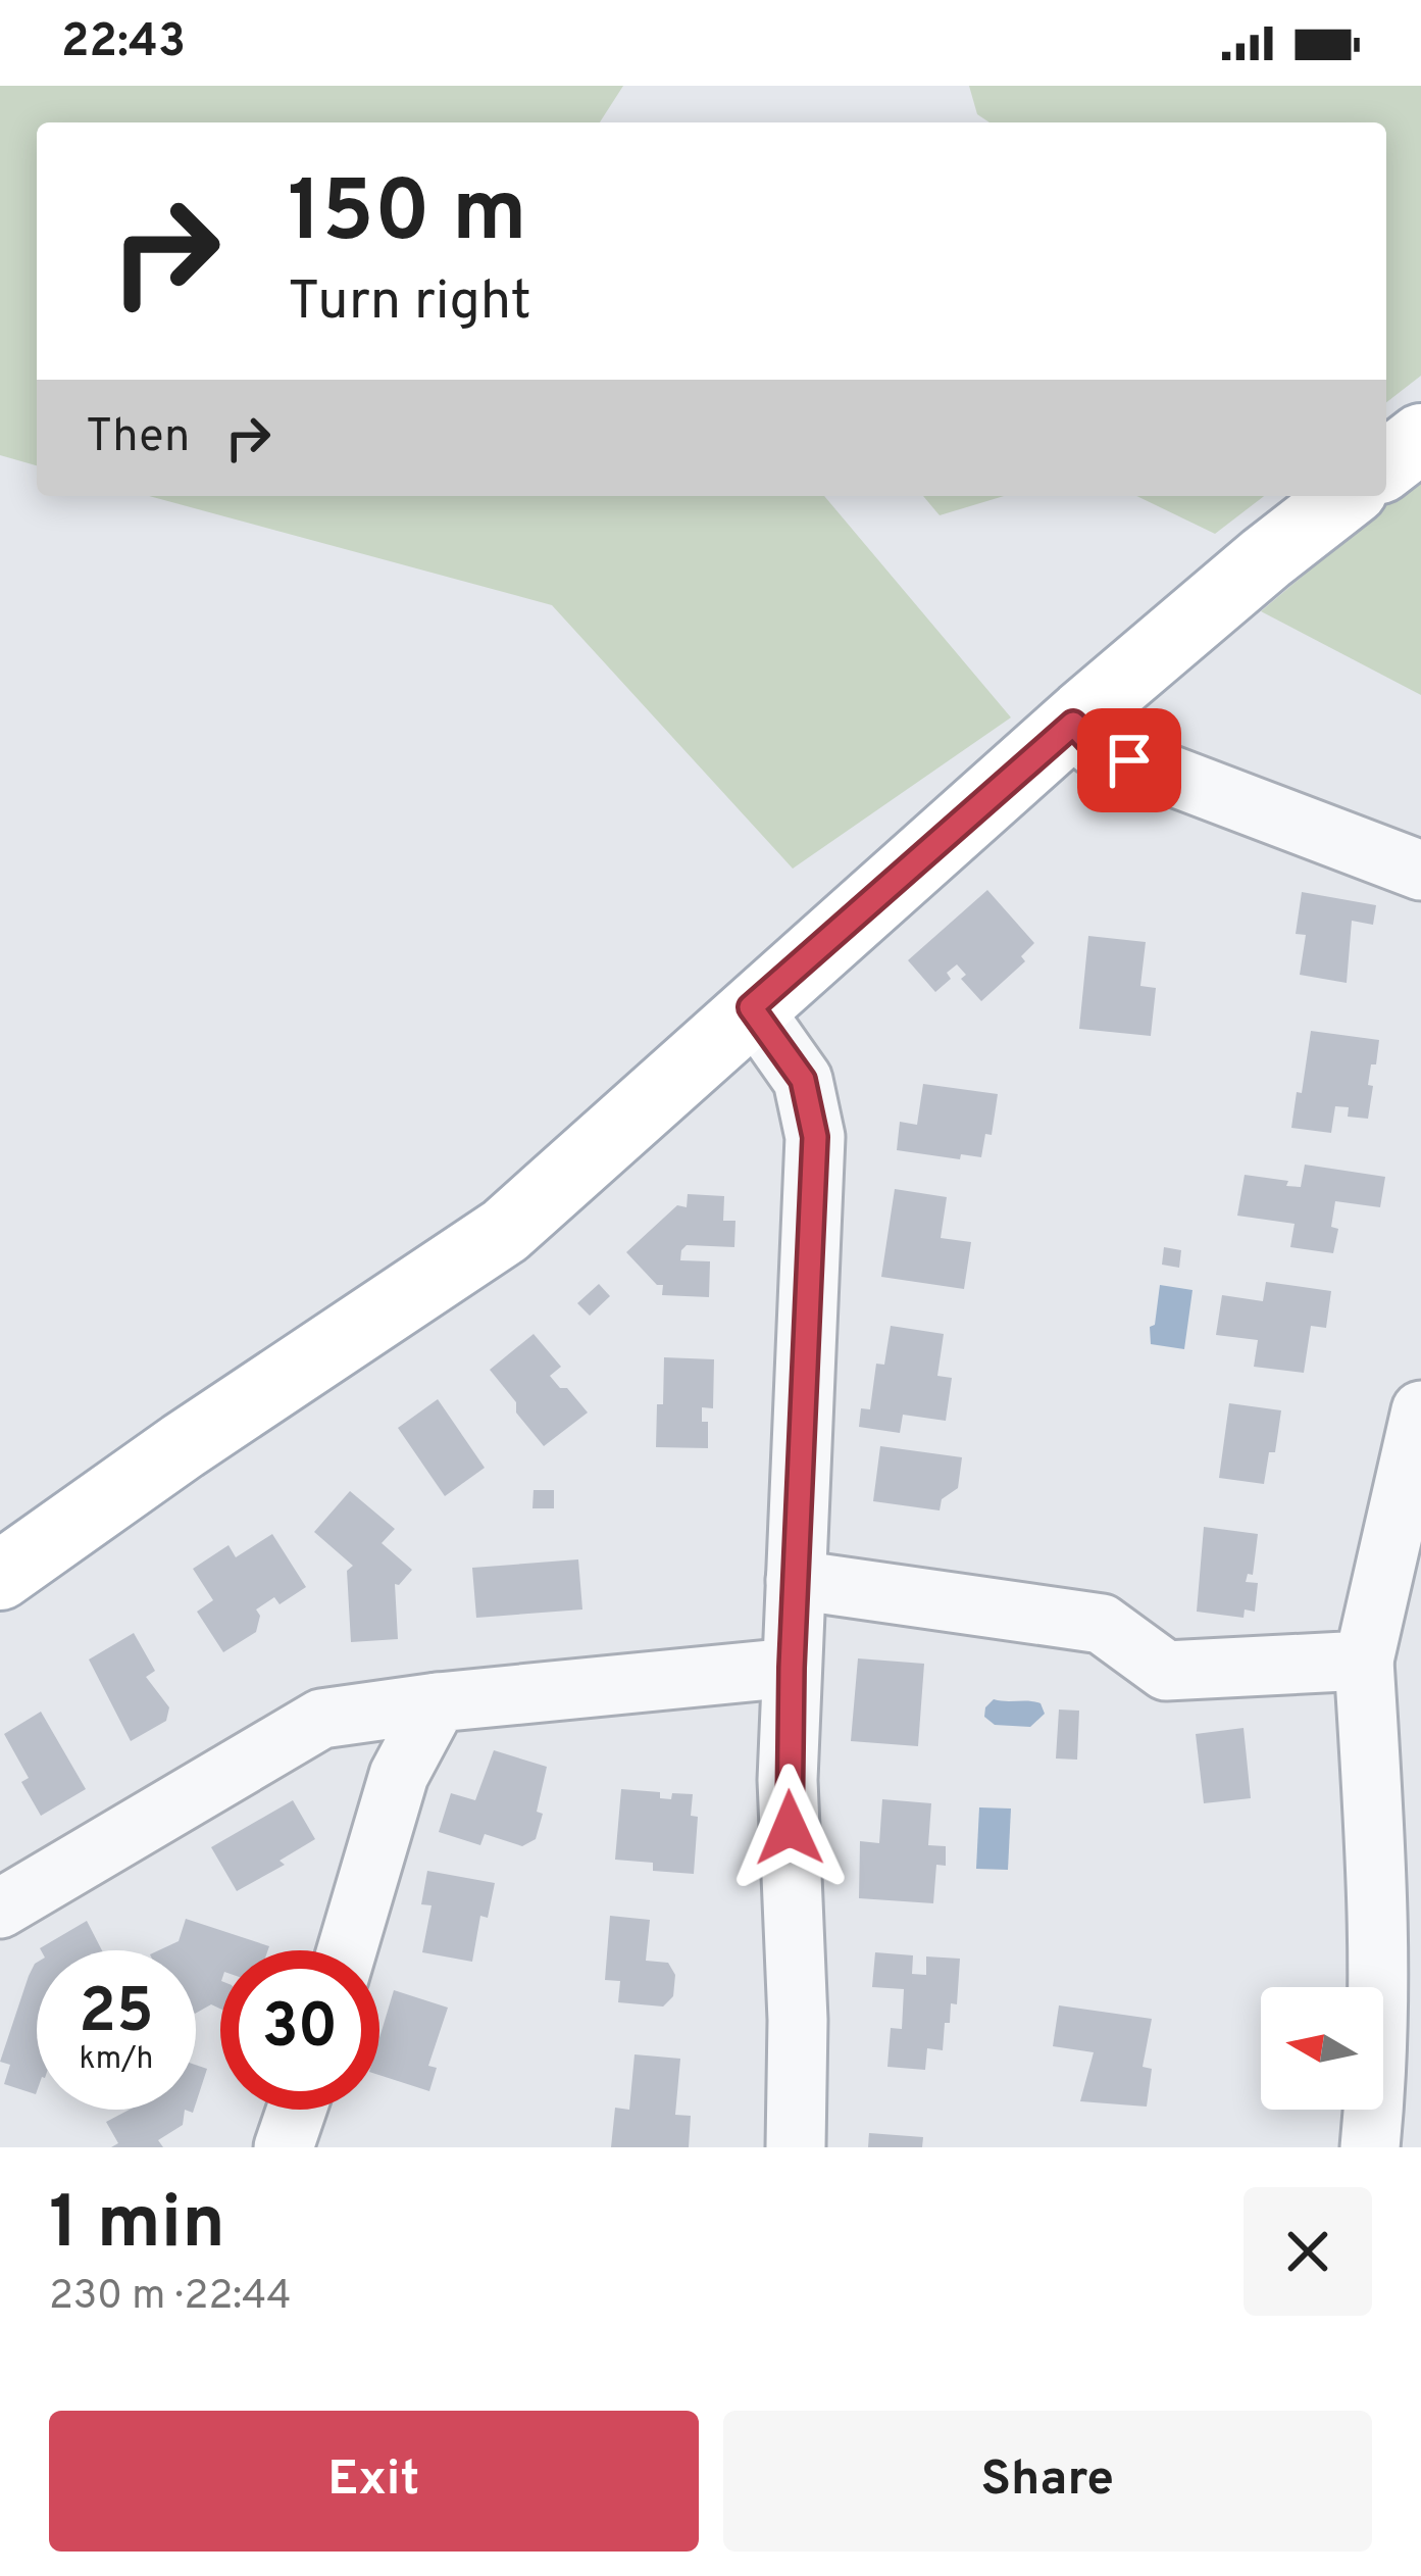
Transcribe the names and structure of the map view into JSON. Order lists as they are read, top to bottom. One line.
{"north":"left","page":{"status":"22:43","turn":["150 m","Turn right"],"then":"Then","speed":"25 km/h","limit":"30","heading":["1 min","230 m · 22:44"],"buttons":["Exit","Share"]}}
